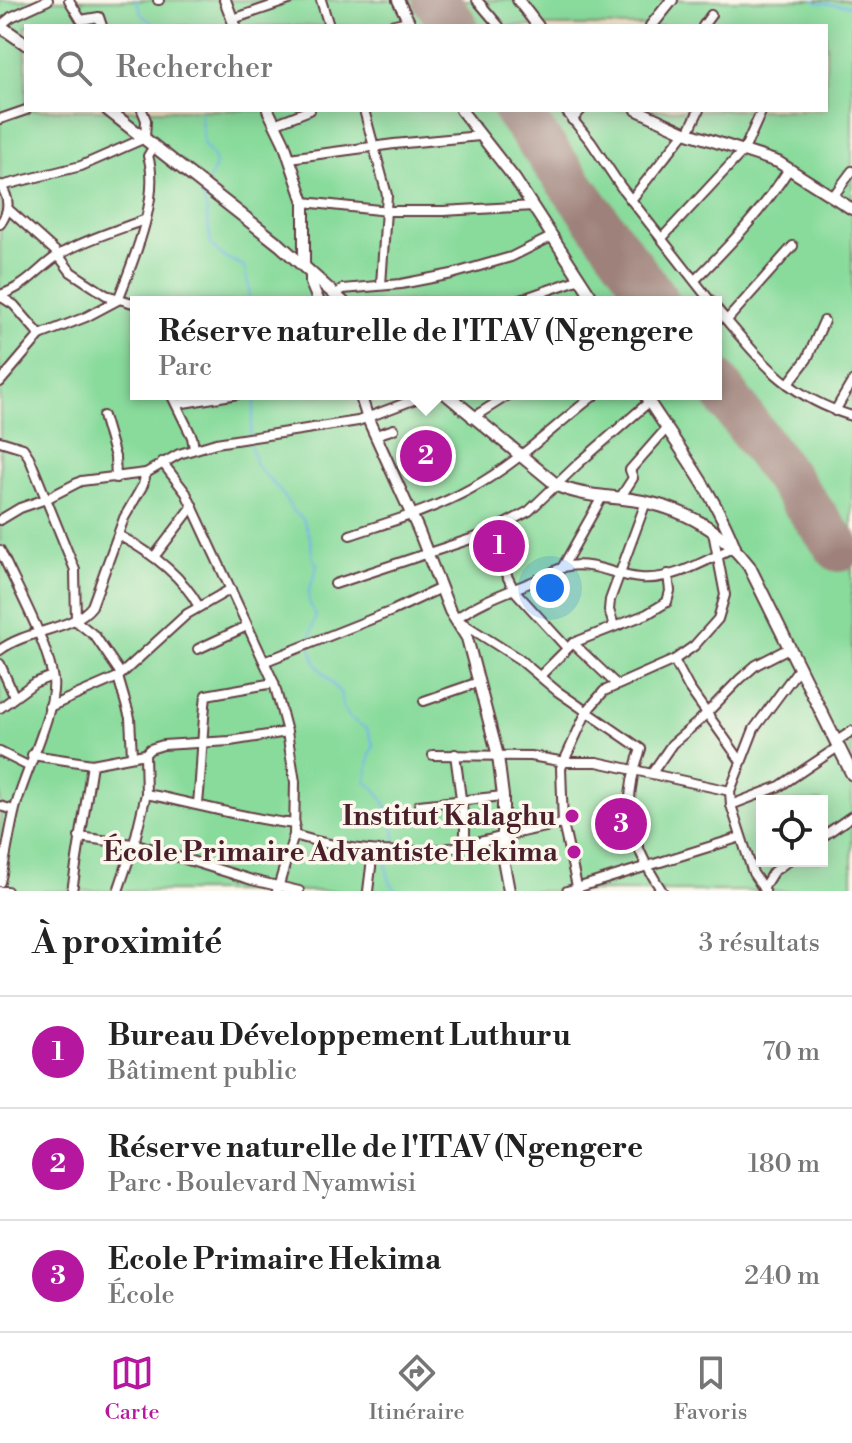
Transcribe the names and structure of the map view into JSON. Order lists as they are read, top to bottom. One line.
{"places":["Institut Kalaghu","École Primaire Advantiste Hekima"],"page":{"search":"Rechercher","popup":["Réserve naturelle de l'ITAV (Ngengere","Parc"],"pins":["2","1","3"],"heading":["À proximité","3 résultats"],"list":[{"mark":"1","name":"Bureau Développement Luthuru","note":"Bâtiment public","value":"70 m"},{"mark":"2","name":"Réserve naturelle de l'ITAV (Ngengere","note":"Parc · Boulevard Nyamwisi","value":"180 m"},{"mark":"3","name":"Ecole Primaire Hekima","note":"École","value":"240 m"}],"nav":["Carte","Itinéraire","Favoris"]}}
